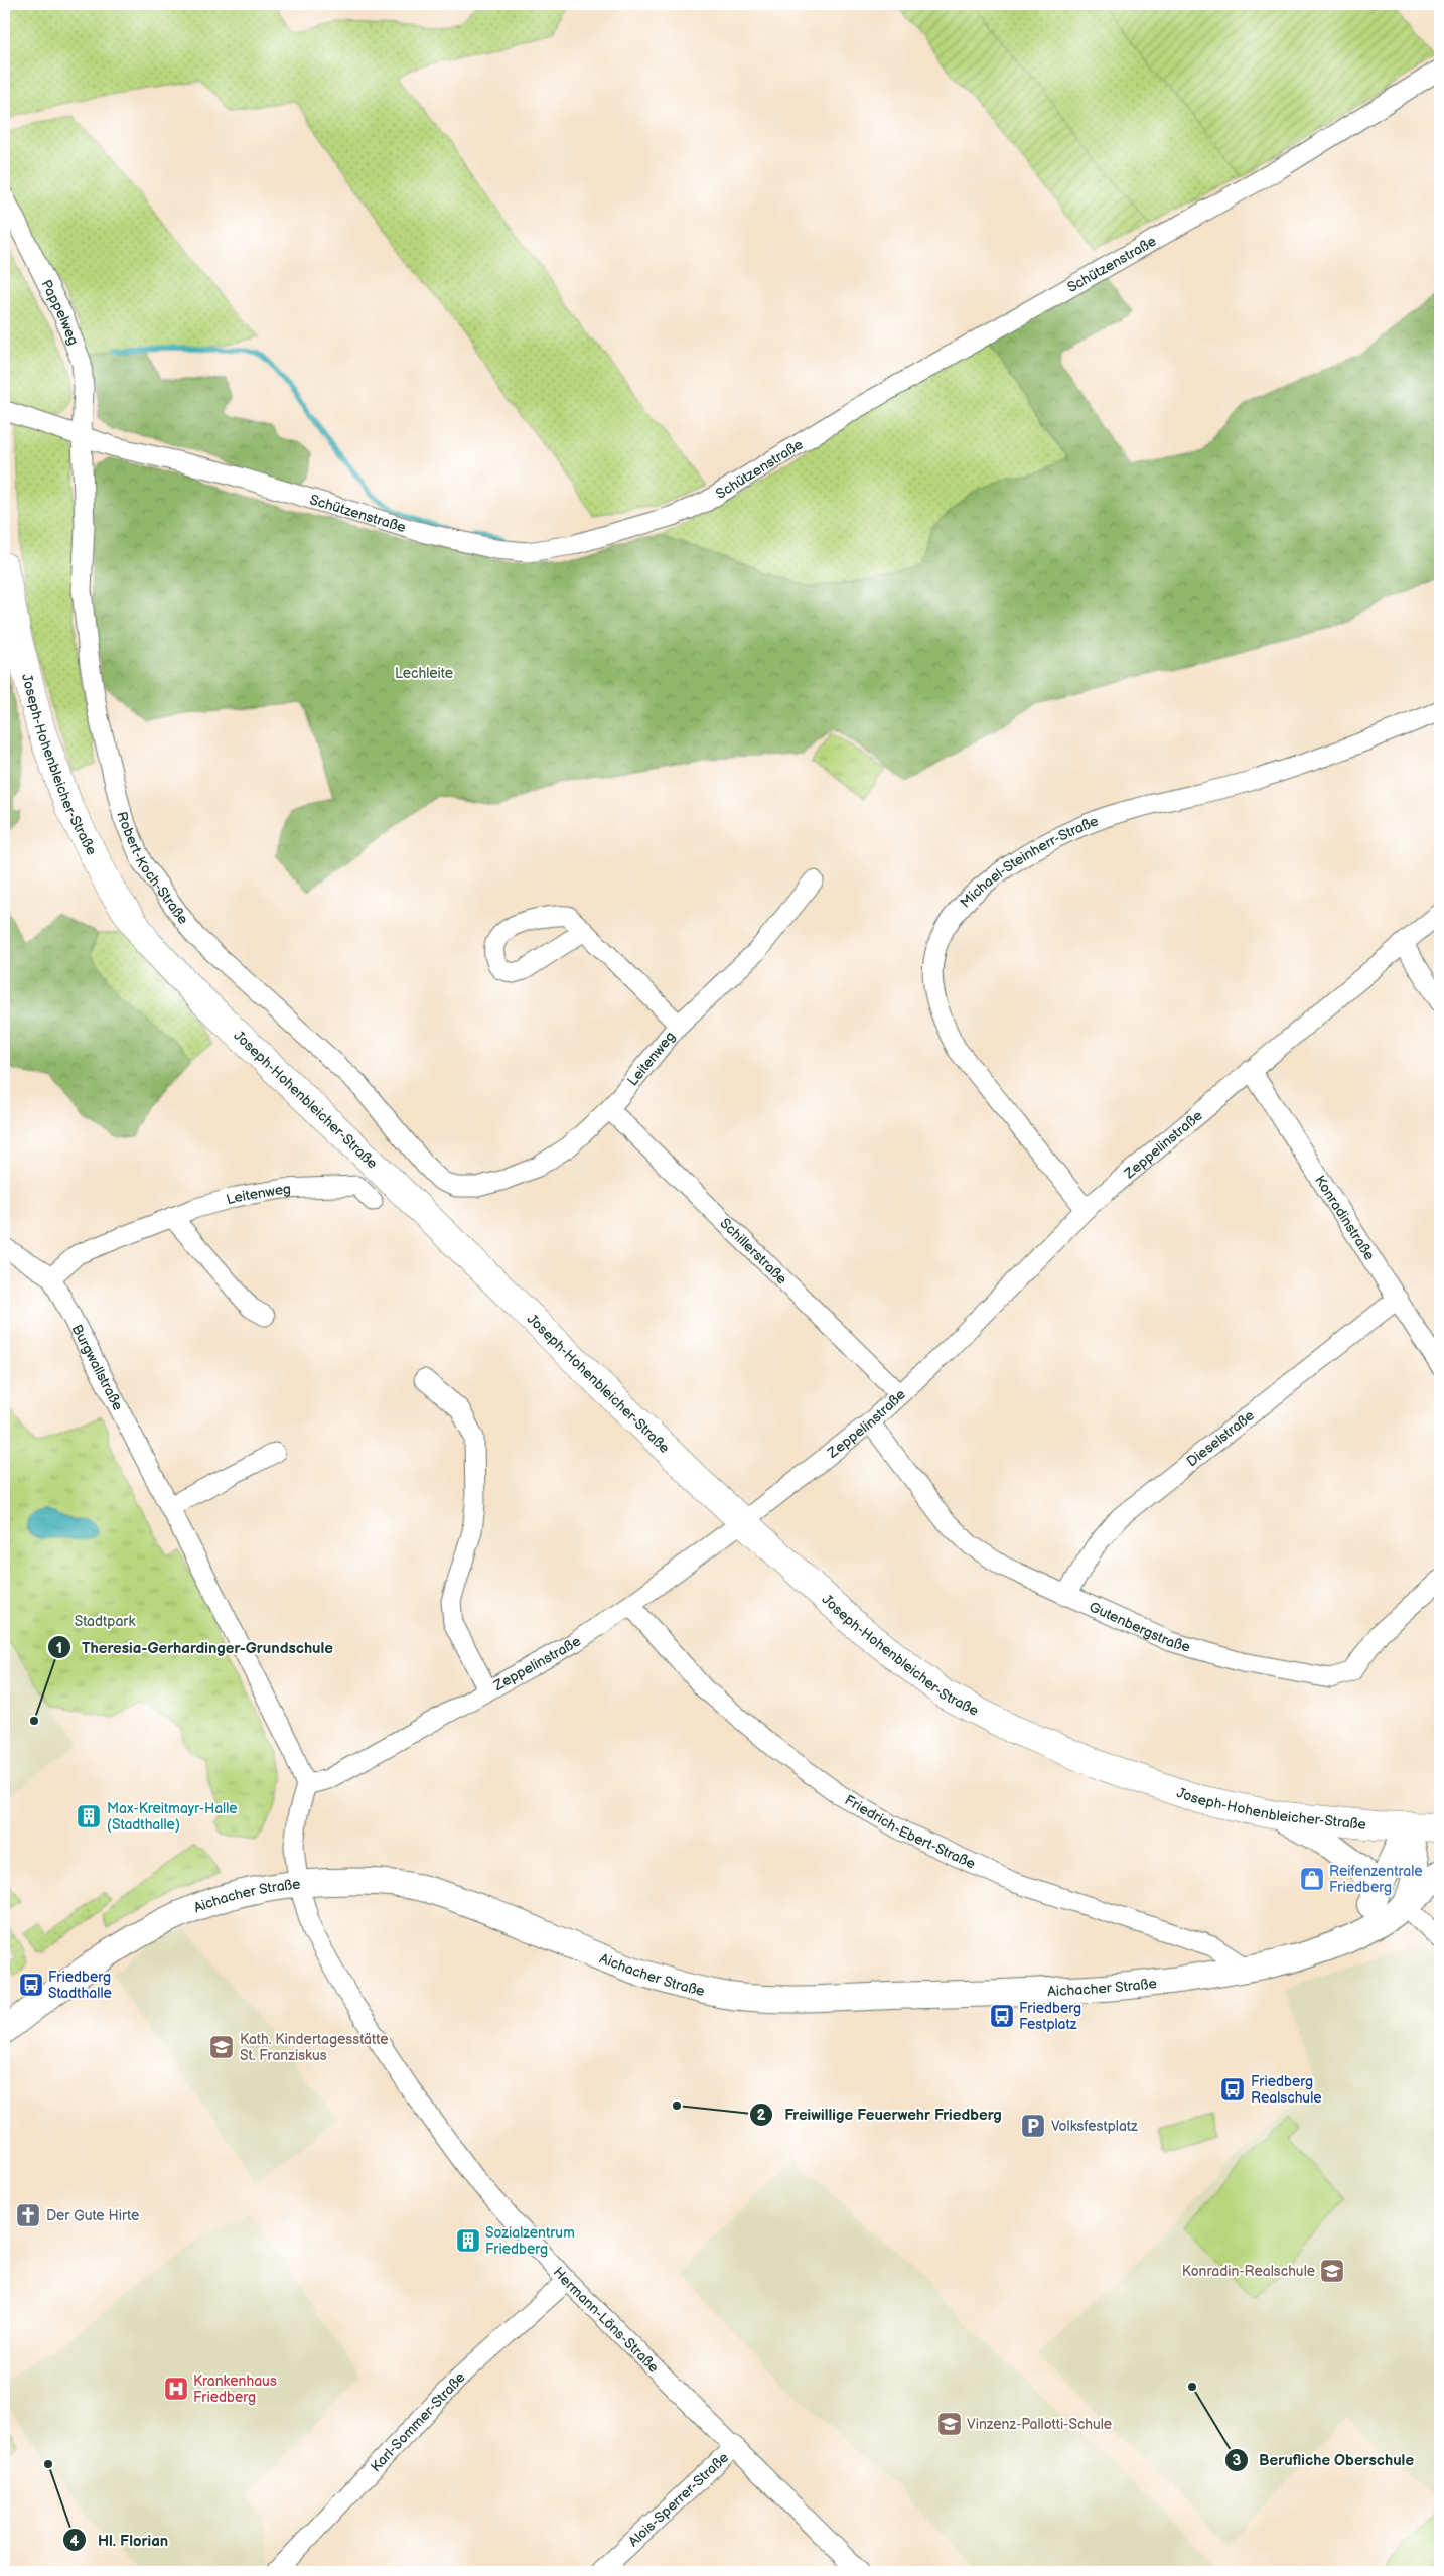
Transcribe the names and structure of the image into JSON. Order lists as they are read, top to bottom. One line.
{"streets":{"main road":["Joseph-Hohenbleicher-Straße","Aichacher Straße"],"street":["Schützenstraße","Pappelweg","Michael-Steinherr-Straße","Robert-Koch-Straße","Leitenweg","Zeppelinstraße","Konradinstraße","Schillerstraße","Burgwallstraße","Dieselstraße","Gutenbergstraße","Friedrich-Ebert-Straße","Hermann-Löns-Straße","Karl-Sommer-Straße","Alois-Sperrer-Straße"]},"crossings":[["Schützenstraße","Pappelweg"],["Schützenstraße","Robert-Koch-Straße"],["Pappelweg","Robert-Koch-Straße"],["Joseph-Hohenbleicher-Straße","Zeppelinstraße"],["Michael-Steinherr-Straße","Zeppelinstraße"],["Robert-Koch-Straße","Leitenweg"],["Leitenweg","Schillerstraße"],["Leitenweg","Burgwallstraße"],["Zeppelinstraße","Konradinstraße"],["Zeppelinstraße","Schillerstraße"],["Zeppelinstraße","Burgwallstraße"],["Zeppelinstraße","Gutenbergstraße"],["Zeppelinstraße","Friedrich-Ebert-Straße"],["Konradinstraße","Dieselstraße"],["Dieselstraße","Gutenbergstraße"],["Friedrich-Ebert-Straße","Aichacher Straße"],["Aichacher Straße","Hermann-Löns-Straße"],["Hermann-Löns-Straße","Karl-Sommer-Straße"],["Hermann-Löns-Straße","Alois-Sperrer-Straße"]],"parks":["Lechleite","Stadtpark"],"places":{"other":["Theresia-Gerhardinger-Grundschule","Freiwillige Feuerwehr Friedberg","Berufliche Oberschule","Hl. Florian"],"building":["Max-Kreitmayr-Halle (Stadthalle)","Sozialzentrum Friedberg"],"shop":["Reifenzentrale Friedberg"],"bus stop":["Friedberg Stadthalle","Friedberg Festplatz","Friedberg Realschule"],"school or university":["Kath. Kindertagesstätte St. Franziskus","Konradin-Realschule","Vinzenz-Pallotti-Schule"],"parking":["Volksfestplatz"],"church":["Der Gute Hirte"],"hospital":["Krankenhaus Friedberg"]}}
